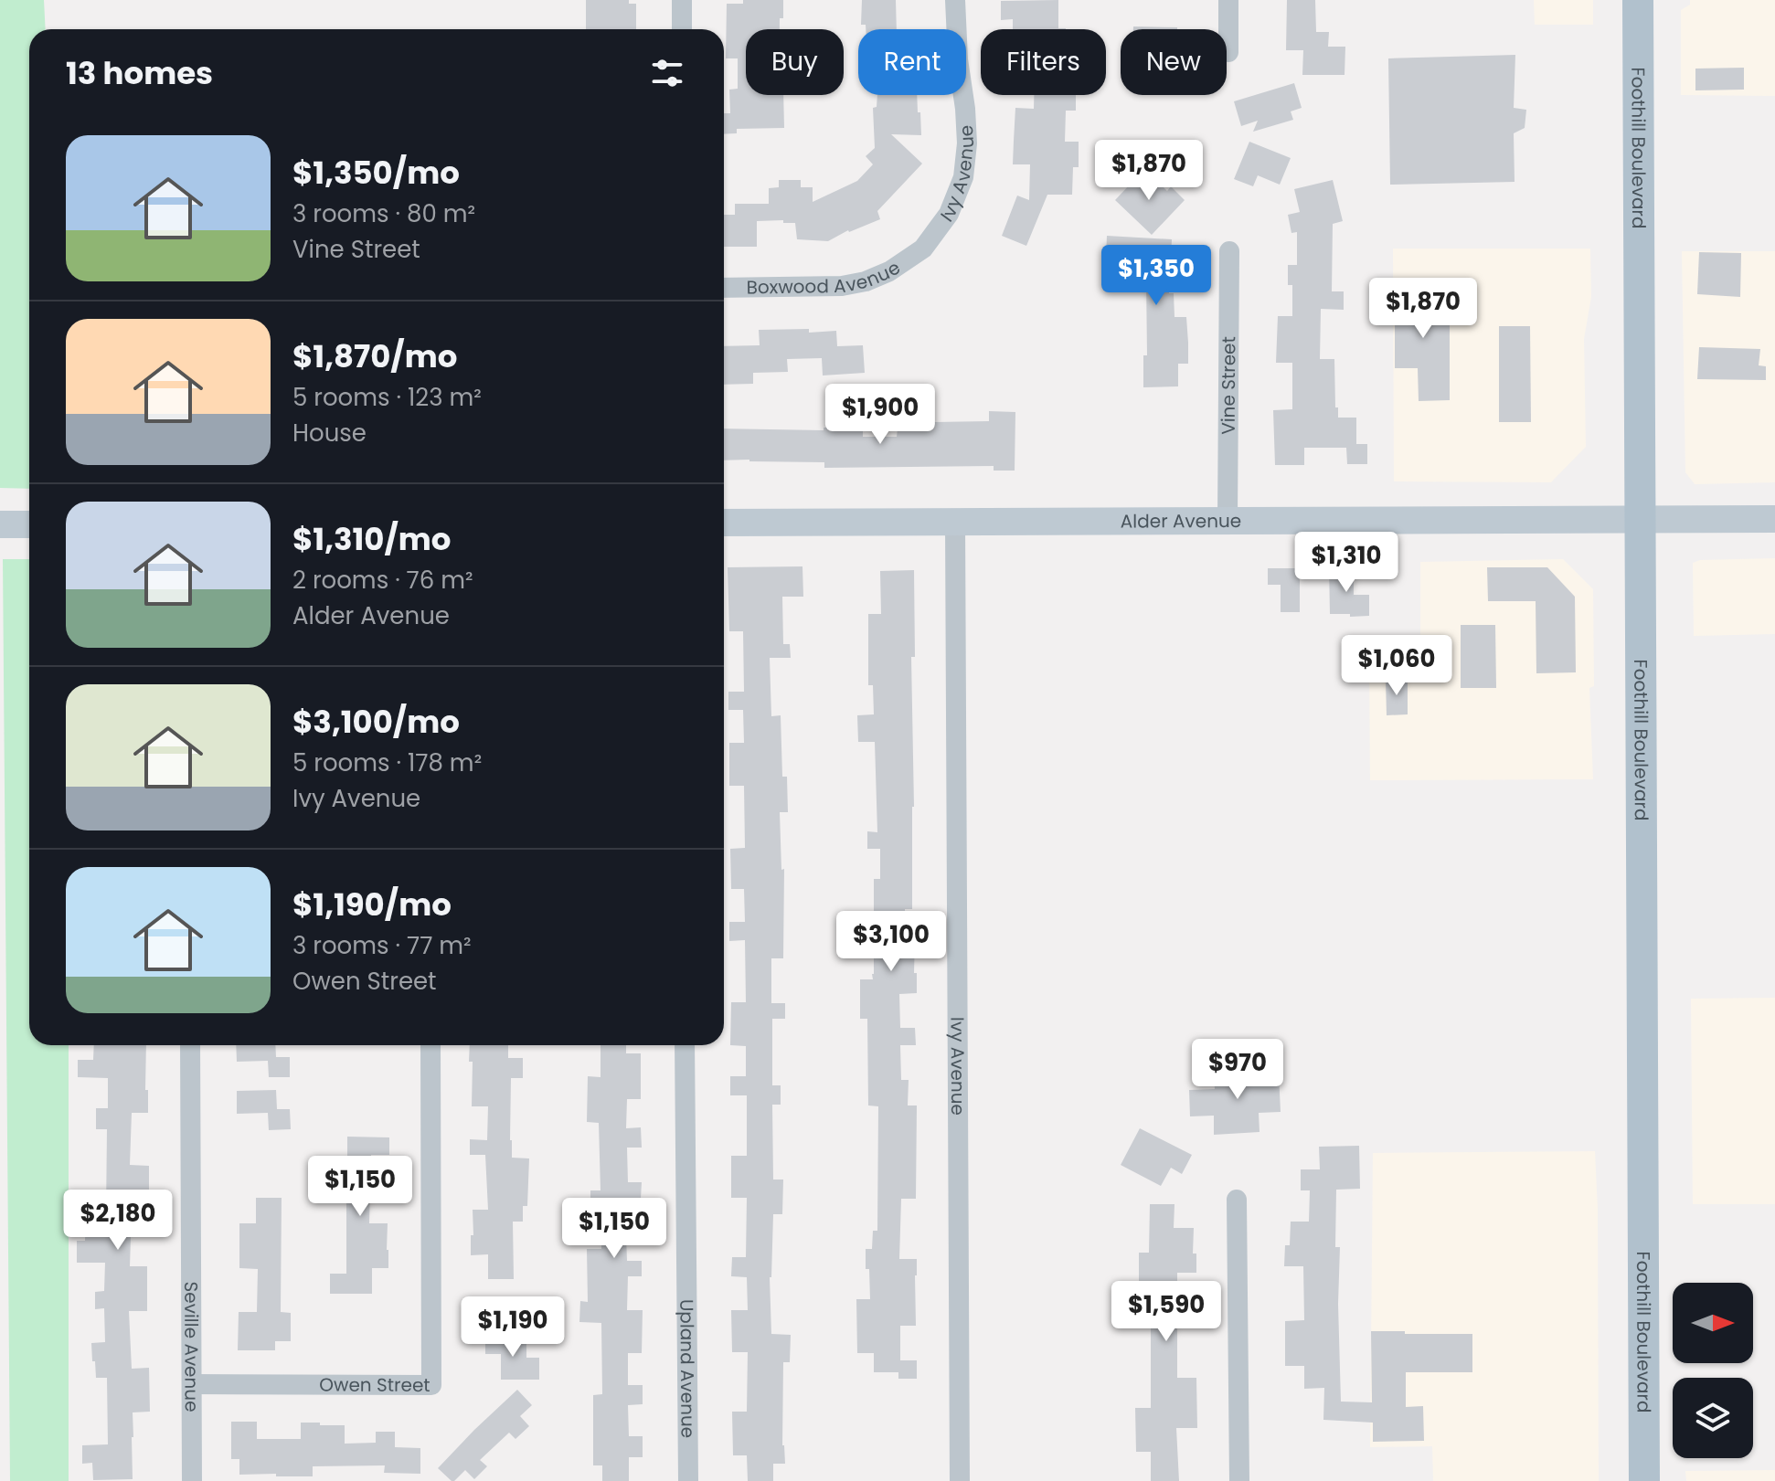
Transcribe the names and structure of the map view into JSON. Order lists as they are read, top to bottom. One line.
{"streets":{"main road":["Foothill Boulevard","Alder Avenue"],"street":["Ivy Avenue","Boxwood Avenue","Vine Street","Seville Avenue","Upland Avenue","Owen Street"]},"crossings":[["Foothill Boulevard","Alder Avenue"],["Ivy Avenue","Boxwood Avenue"],["Ivy Avenue","Alder Avenue"],["Vine Street","Alder Avenue"],["Seville Avenue","Owen Street"]],"north":"right","page":{"chip":["Buy","Rent","Filters","New"],"heading":"13 homes","list":[{"name":"$1,350/mo","note":"3 rooms · 80 m² · Vine Street"},{"name":"$1,870/mo","note":"5 rooms · 123 m² · House"},{"name":"$1,310/mo","note":"2 rooms · 76 m² · Alder Avenue"},{"name":"$3,100/mo","note":"5 rooms · 178 m² · Ivy Avenue"},{"name":"$1,190/mo","note":"3 rooms · 77 m² · Owen Street"}],"price":["$1,870","$1,350","$1,870","$1,900","$1,310","$1,060","$3,100","$970","$1,150","$2,180","$1,150","$1,590","$1,190"]}}
